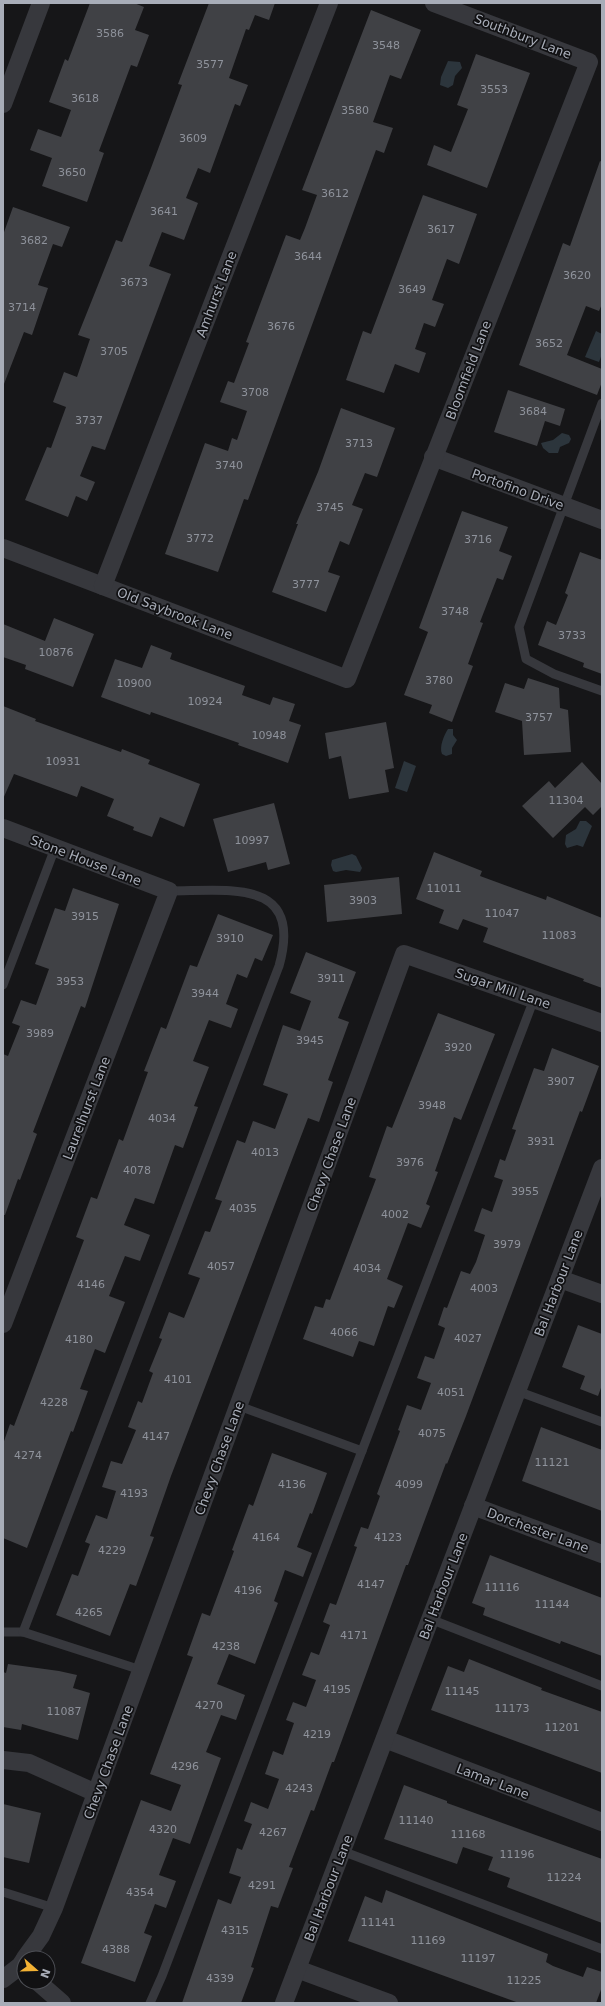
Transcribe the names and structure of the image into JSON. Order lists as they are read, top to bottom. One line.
{"streets":{"street":["Southbury Lane","Amhurst Lane","Bloomfield Lane","Portofino Drive","Old Saybrook Lane","Stone House Lane","Sugar Mill Lane","Laurelhurst Lane","Chevy Chase Lane","Bal Harbour Lane","Dorchester Lane","Lamar Lane"]},"crossings":[["Southbury Lane","Bloomfield Lane"],["Amhurst Lane","Old Saybrook Lane"],["Bloomfield Lane","Portofino Drive"],["Bloomfield Lane","Old Saybrook Lane"],["Stone House Lane","Laurelhurst Lane"],["Sugar Mill Lane","Chevy Chase Lane"],["Bal Harbour Lane","Dorchester Lane"],["Bal Harbour Lane","Lamar Lane"]],"house_numbers":["3586","3548","3577","3553","3618","3580","3609","3650","3612","3641","3617","3682","3644","3620","3673","3649","3714","3676","3652","3705","3708","3684","3737","3713","3740","3745","3772","3716","3777","3748","3733","10876","3780","10900","10924","3757","10948","10931","11304","10997","11011","3903","11047","3915","11083","3910","3911","3953","3944","3989","3945","3920","3907","3948","4034","3931","4013","3976","4078","3955","4035","4002","3979","4057","4034","4146","4003","4066","4027","4180","4101","4051","4228","4075","4147","4274","11121","4136","4099","4193","4164","4123","4229","4147","11116","4196","11144","4265","4171","4238","4195","11145","4270","11173","11087","11201","4219","4296","4243","11140","4320","4267","11168","11196","11224","4291","4354","11141","4315","11169","4388","11197","4339","11225"],"north":"right"}
